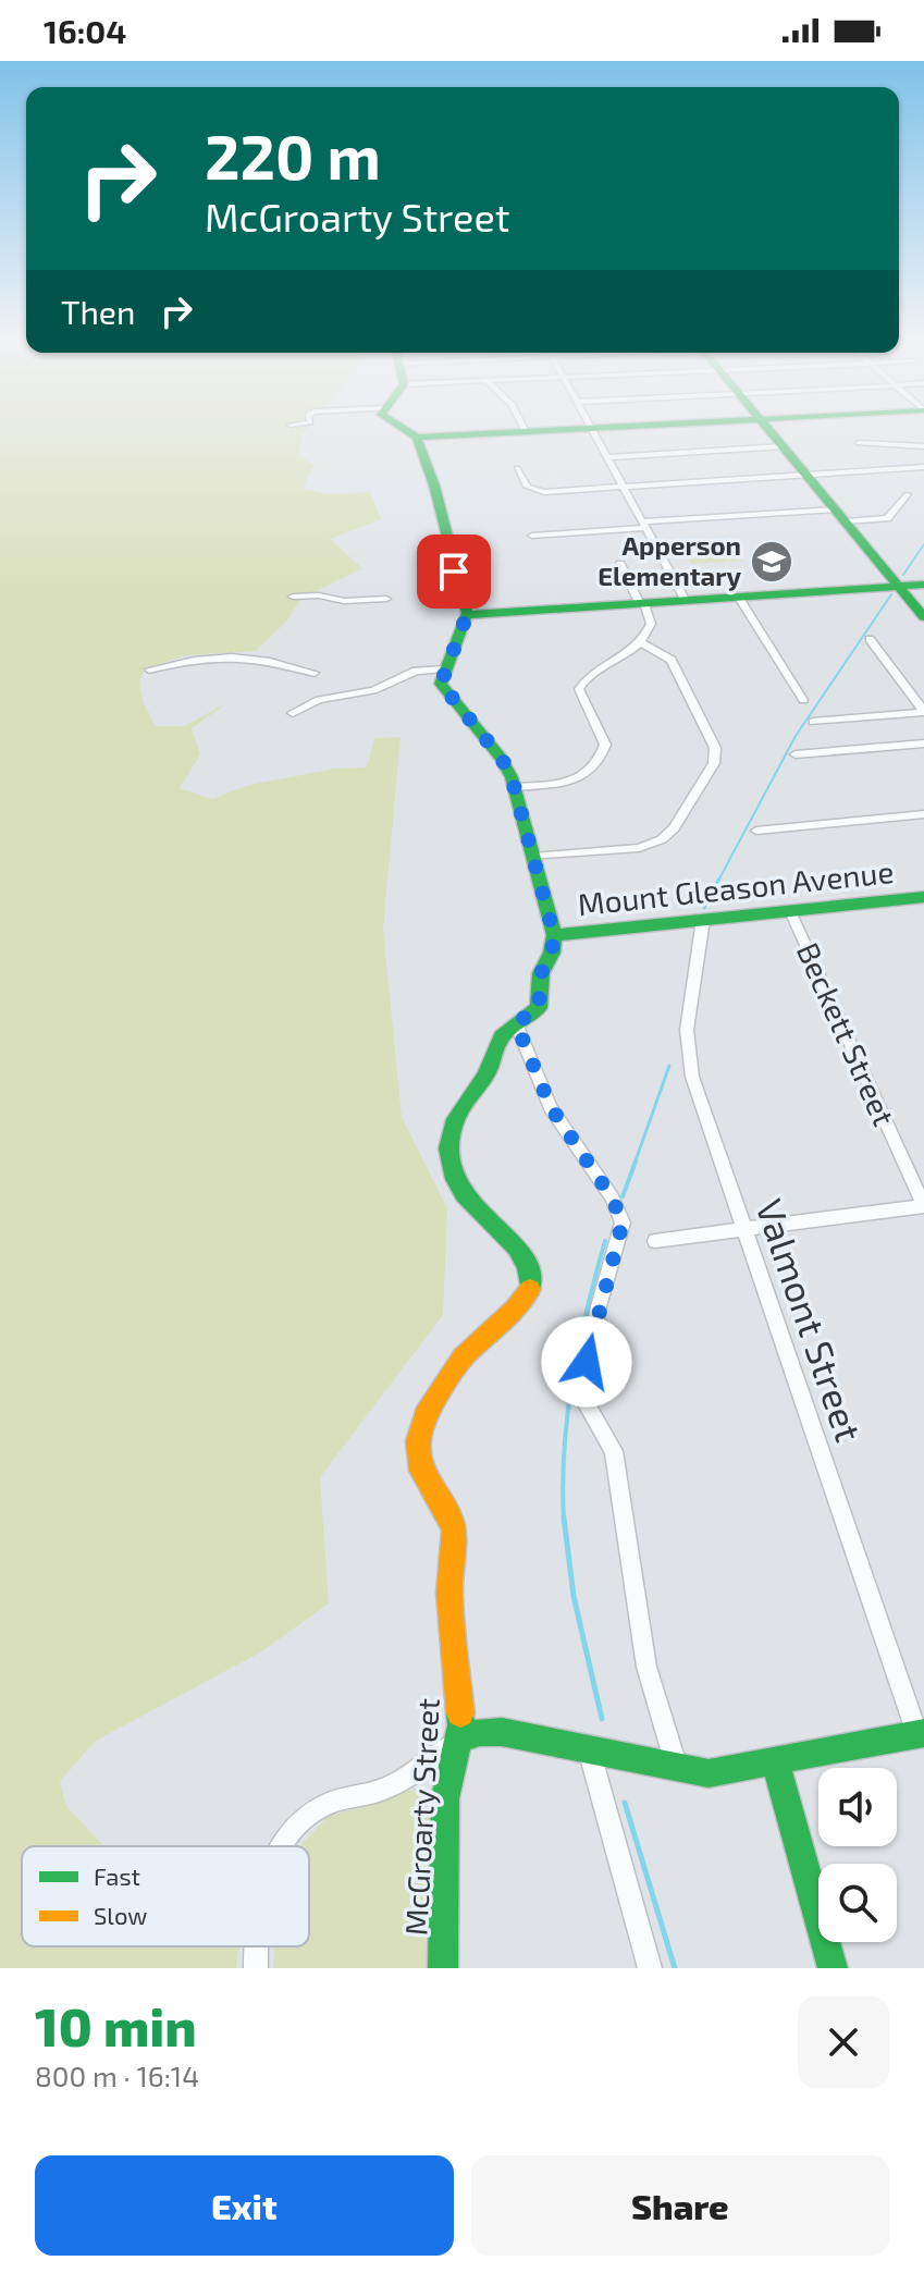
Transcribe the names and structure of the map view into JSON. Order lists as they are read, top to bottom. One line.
{"streets":{"street":["Mount Gleason Avenue","Beckett Street","Valmont Street","McGroarty Street"]},"crossings":[["Mount Gleason Avenue","Beckett Street"],["Mount Gleason Avenue","Valmont Street"],["Mount Gleason Avenue","McGroarty Street"]],"places":{"school or university":["Apperson Elementary"]},"legend":["Fast","Slow"],"page":{"status":"16:04","turn":["220 m","McGroarty Street"],"then":"Then","heading":["10 min","800 m · 16:14"],"buttons":["Exit","Share"]}}
